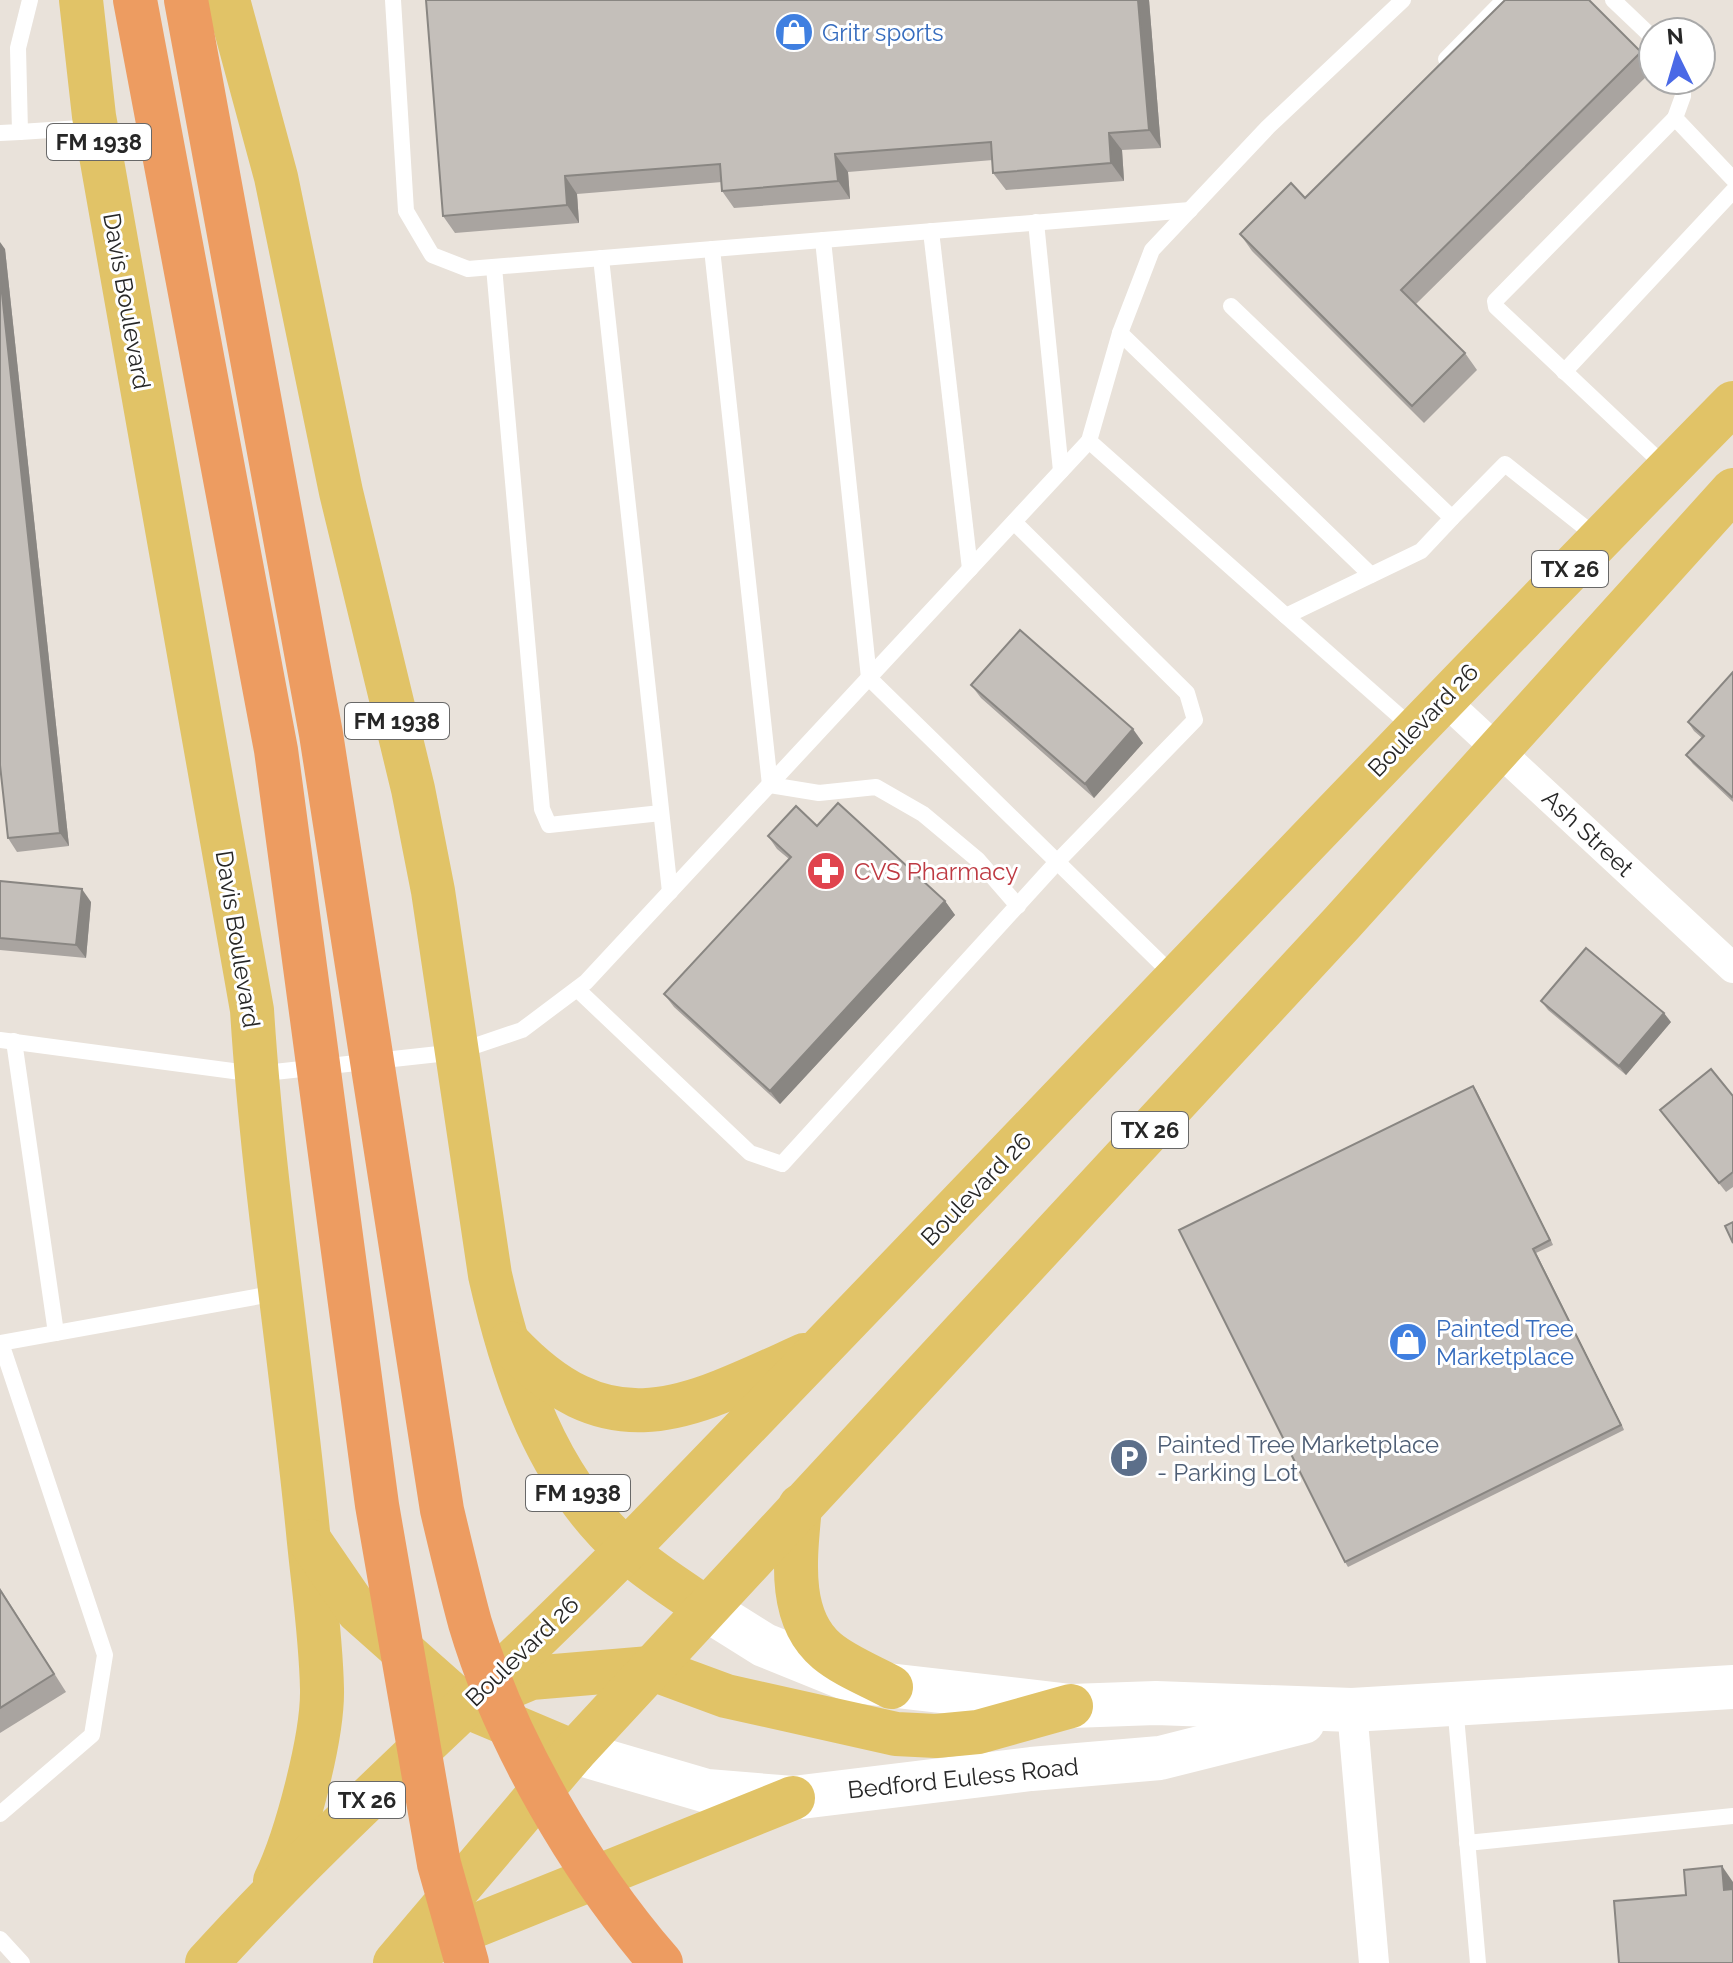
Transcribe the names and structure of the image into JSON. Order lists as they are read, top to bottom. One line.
{"streets":{"main road":["FM 1938","Davis Boulevard","TX 26","Boulevard 26","Bedford Euless Road"],"street":["Ash Street"]},"crossings":[["FM 1938","TX 26"],["FM 1938","Boulevard 26"],["FM 1938","Bedford Euless Road"],["Davis Boulevard","TX 26"],["Davis Boulevard","Boulevard 26"],["Davis Boulevard","Bedford Euless Road"],["TX 26","Ash Street"],["TX 26","Bedford Euless Road"],["Boulevard 26","Ash Street"]],"places":{"shop":["Gritr sports","Painted Tree Marketplace"],"pharmacy":["CVS Pharmacy"],"parking":["Painted Tree Marketplace - Parking Lot"]},"north":"top"}
